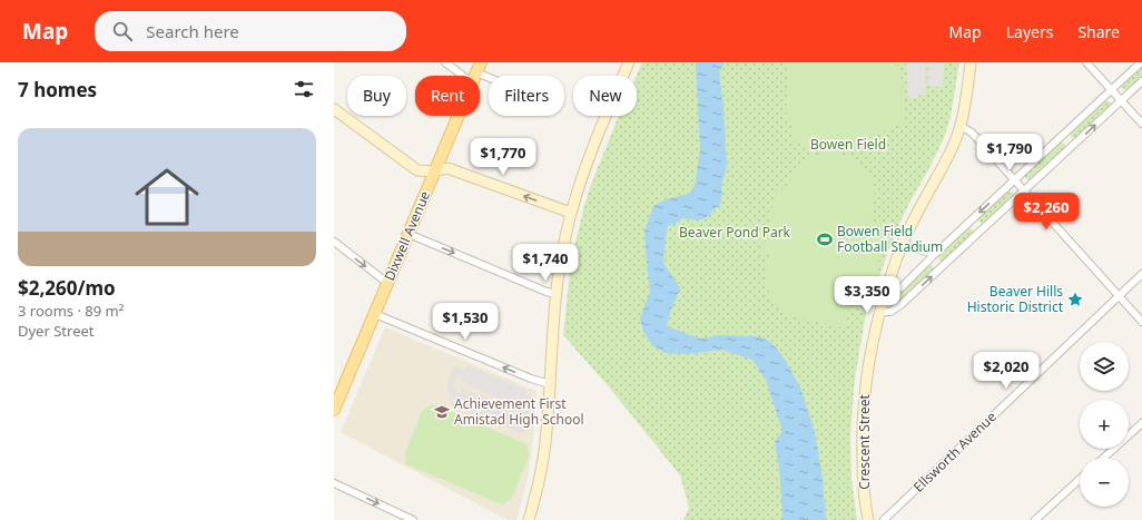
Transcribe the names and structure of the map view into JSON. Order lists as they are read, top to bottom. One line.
{"streets":{"main road":["Dixwell Avenue","Crescent Street"],"street":["Ellsworth Avenue"]},"parks":["Bowen Field","Beaver Pond Park"],"places":{"sports":["Bowen Field Football Stadium"],"place":["Beaver Hills Historic District"],"school or university":["Achievement First Amistad High School"]},"page":{"header":"Map","search":"Search here","nav":["Map","Layers","Share"],"heading":"7 homes","chip":["Buy","Rent","Filters","New"],"list":[{"name":"$2,260/mo","note":"3 rooms · 89 m² · Dyer Street"}],"price":["$1,790","$1,770","$2,260","$1,740","$3,350","$1,530","$2,020"],"map_buttons":["+","−"]}}
